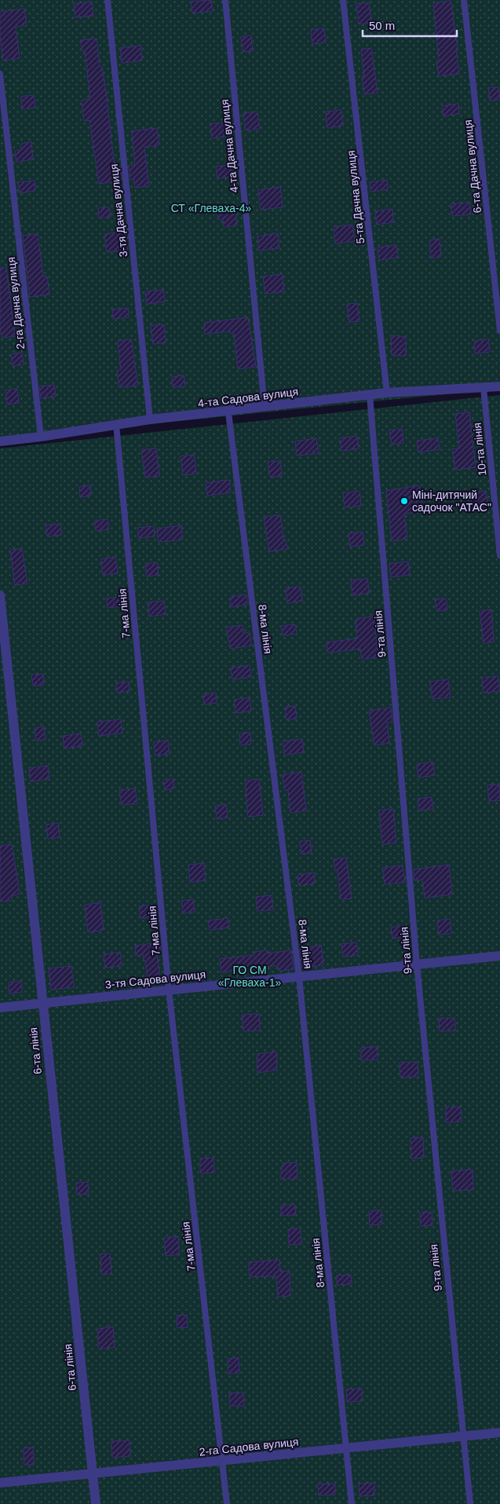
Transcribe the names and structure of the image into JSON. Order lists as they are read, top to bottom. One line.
{"streets":{"street":["4-та Садова вулиця","3-тя Садова вулиця","6-та лінія","2-га Садова вулиця"],"lane":["4-та Дачна вулиця","6-та Дачна вулиця","5-та Дачна вулиця","3-тя Дачна вулиця","2-га Дачна вулиця","10-та лінія","7-ма лінія","8-ма лінія","9-та лінія"]},"crossings":[["4-та Дачна вулиця","4-та Садова вулиця"],["5-та Дачна вулиця","4-та Садова вулиця"],["3-тя Дачна вулиця","4-та Садова вулиця"],["2-га Дачна вулиця","4-та Садова вулиця"],["4-та Садова вулиця","10-та лінія"],["4-та Садова вулиця","7-ма лінія"],["4-та Садова вулиця","8-ма лінія"],["4-та Садова вулиця","9-та лінія"],["7-ма лінія","3-тя Садова вулиця"],["7-ма лінія","2-га Садова вулиця"],["8-ма лінія","3-тя Садова вулиця"],["8-ма лінія","2-га Садова вулиця"],["9-та лінія","3-тя Садова вулиця"],["9-та лінія","2-га Садова вулиця"],["3-тя Садова вулиця","6-та лінія"],["6-та лінія","2-га Садова вулиця"]],"parks":["СТ «Глеваха-4»","ГО СМ «Глеваха-1»"],"places":["Міні-дитячий садочок \"АТАС\""],"scale_bar":"50 m"}
